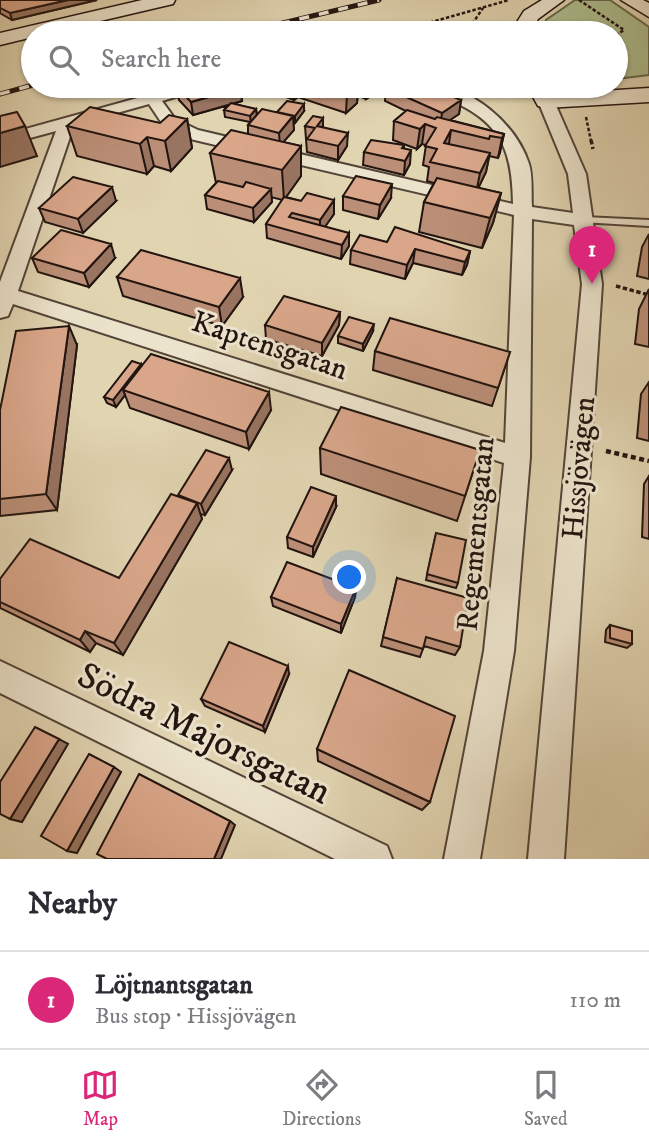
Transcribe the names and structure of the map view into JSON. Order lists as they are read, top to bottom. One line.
{"streets":{"street":["Kaptensgatan","Hissjövägen","Regementsgatan","Södra Majorsgatan"]},"crossings":[["Kaptensgatan","Regementsgatan"]],"page":{"search":"Search here","pins":"1","heading":"Nearby","list":[{"mark":"1","name":"Löjtnantsgatan","note":"Bus stop · Hissjövägen","value":"110 m"}],"nav":["Map","Directions","Saved"]}}
